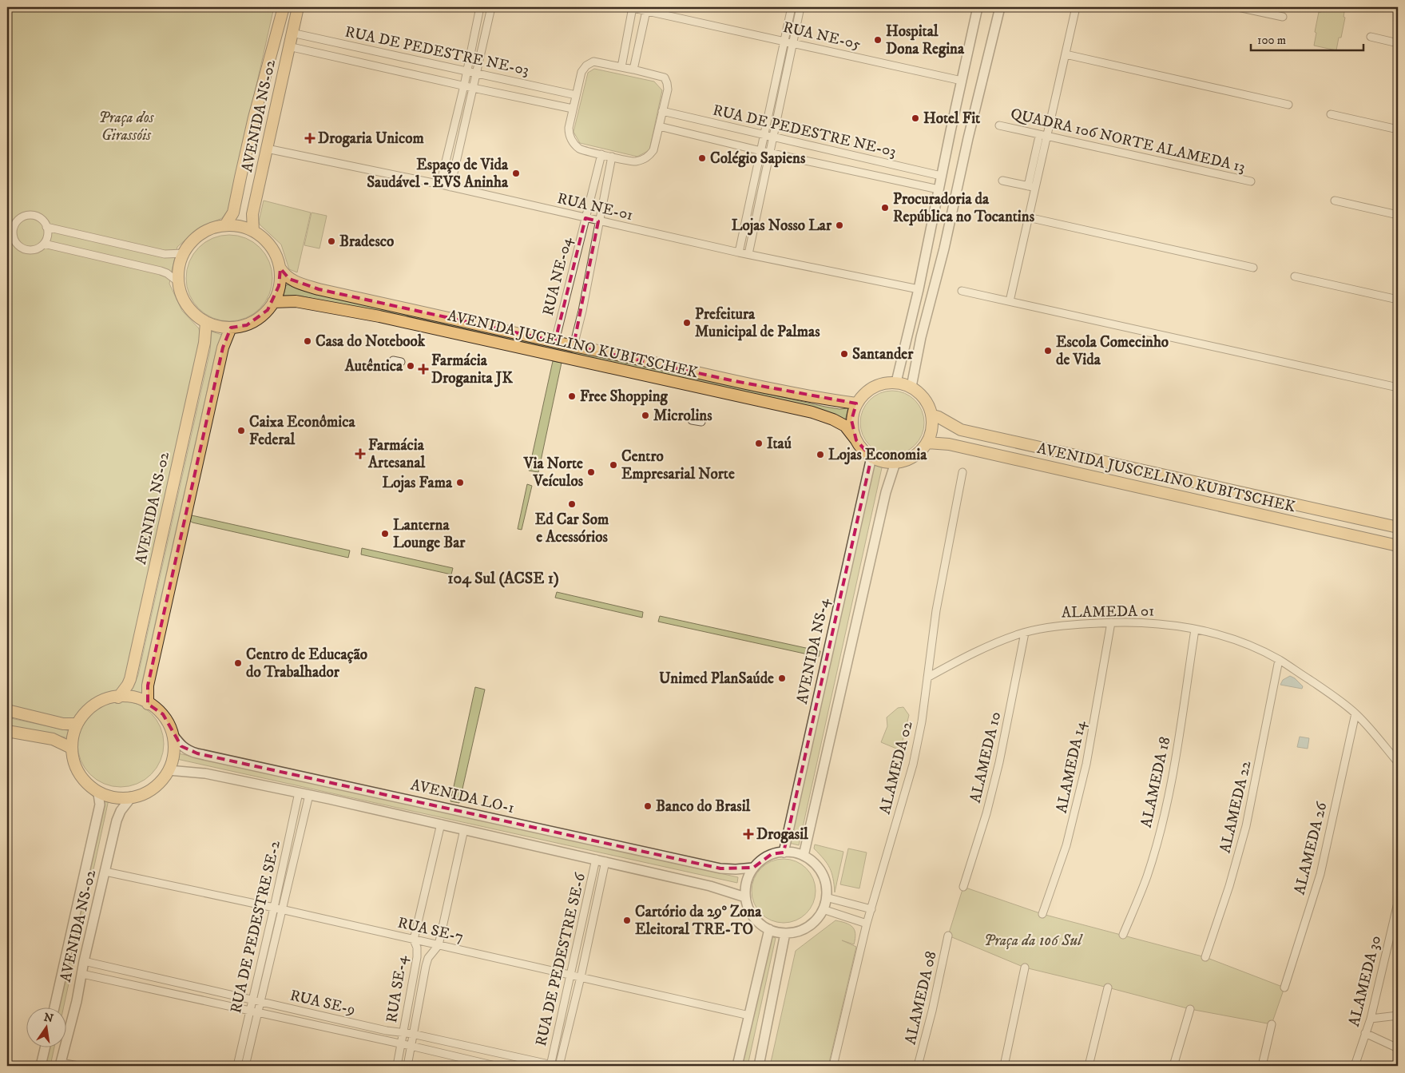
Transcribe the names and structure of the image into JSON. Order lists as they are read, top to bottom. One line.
{"streets":{"main road":["AVENIDA NS-02","AVENIDA JUCELINO KUBITSCHEK","AVENIDA JUSCELINO KUBITSCHEK"],"street":["RUA NE-05","RUA DE PEDESTRE NE-03","QUADRA 106 NORTE ALAMEDA 13","RUA NE-01","RUA NE-04","ALAMEDA 01","AVENIDA NS-4","ALAMEDA 10","ALAMEDA 14","ALAMEDA 02","ALAMEDA 18","AVENIDA LO-1","ALAMEDA 22","ALAMEDA 26","RUA DE PEDESTRE SE-2","RUA SE-7","RUA DE PEDESTRE SE-6","ALAMEDA 30","RUA SE-4","ALAMEDA 08","RUA SE-9"]},"crossings":[["RUA DE PEDESTRE NE-03","AVENIDA NS-02"],["RUA DE PEDESTRE NE-03","RUA NE-04"],["AVENIDA NS-02","RUA NE-01"],["AVENIDA NS-02","AVENIDA JUCELINO KUBITSCHEK"],["AVENIDA NS-02","AVENIDA LO-1"],["AVENIDA NS-02","RUA SE-7"],["AVENIDA NS-02","RUA SE-9"],["RUA NE-01","RUA NE-04"],["AVENIDA JUCELINO KUBITSCHEK","AVENIDA JUSCELINO KUBITSCHEK"],["AVENIDA JUCELINO KUBITSCHEK","AVENIDA NS-4"],["AVENIDA JUSCELINO KUBITSCHEK","AVENIDA NS-4"],["ALAMEDA 01","ALAMEDA 10"],["ALAMEDA 01","ALAMEDA 14"],["ALAMEDA 01","ALAMEDA 02"],["ALAMEDA 01","ALAMEDA 18"],["ALAMEDA 01","ALAMEDA 22"],["ALAMEDA 01","ALAMEDA 26"],["AVENIDA NS-4","AVENIDA LO-1"],["AVENIDA LO-1","RUA DE PEDESTRE SE-2"],["AVENIDA LO-1","RUA DE PEDESTRE SE-6"],["AVENIDA LO-1","RUA SE-4"],["RUA DE PEDESTRE SE-2","RUA SE-7"],["RUA DE PEDESTRE SE-2","RUA SE-9"],["RUA SE-7","RUA DE PEDESTRE SE-6"],["RUA SE-7","RUA SE-4"],["RUA DE PEDESTRE SE-6","RUA SE-9"],["RUA SE-4","RUA SE-9"]],"districts":["104 Sul (ACSE 1)"],"parks":["Praça dos Girassóis","Praça da 106 Sul"],"places":{"other":["Hospital Dona Regina","Hotel Fit","Colégio Sapiens","Espaço de Vida Saudável - EVS Aninha","Procuradoria da República no Tocantins","Lojas Nosso Lar","Bradesco","Prefeitura Municipal de Palmas","Casa do Notebook","Escola Comecinho de Vida","Santander","Autêntica","Free Shopping","Microlins","Caixa Econômica Federal","Itaú","Lojas Economia","Centro Empresarial Norte","Via Norte Veículos","Lojas Fama","Ed Car Som e Acessórios","Lanterna Lounge Bar","Centro de Educação do Trabalhador","Unimed PlanSaúde","Banco do Brasil","Cartório da 29° Zona Eleitoral TRE-TO"],"health":["Drogaria Unicom","Farmácia Droganita JK","Farmácia Artesanal","Drogasil"]},"scale_bar":"100 m","north":"top"}
